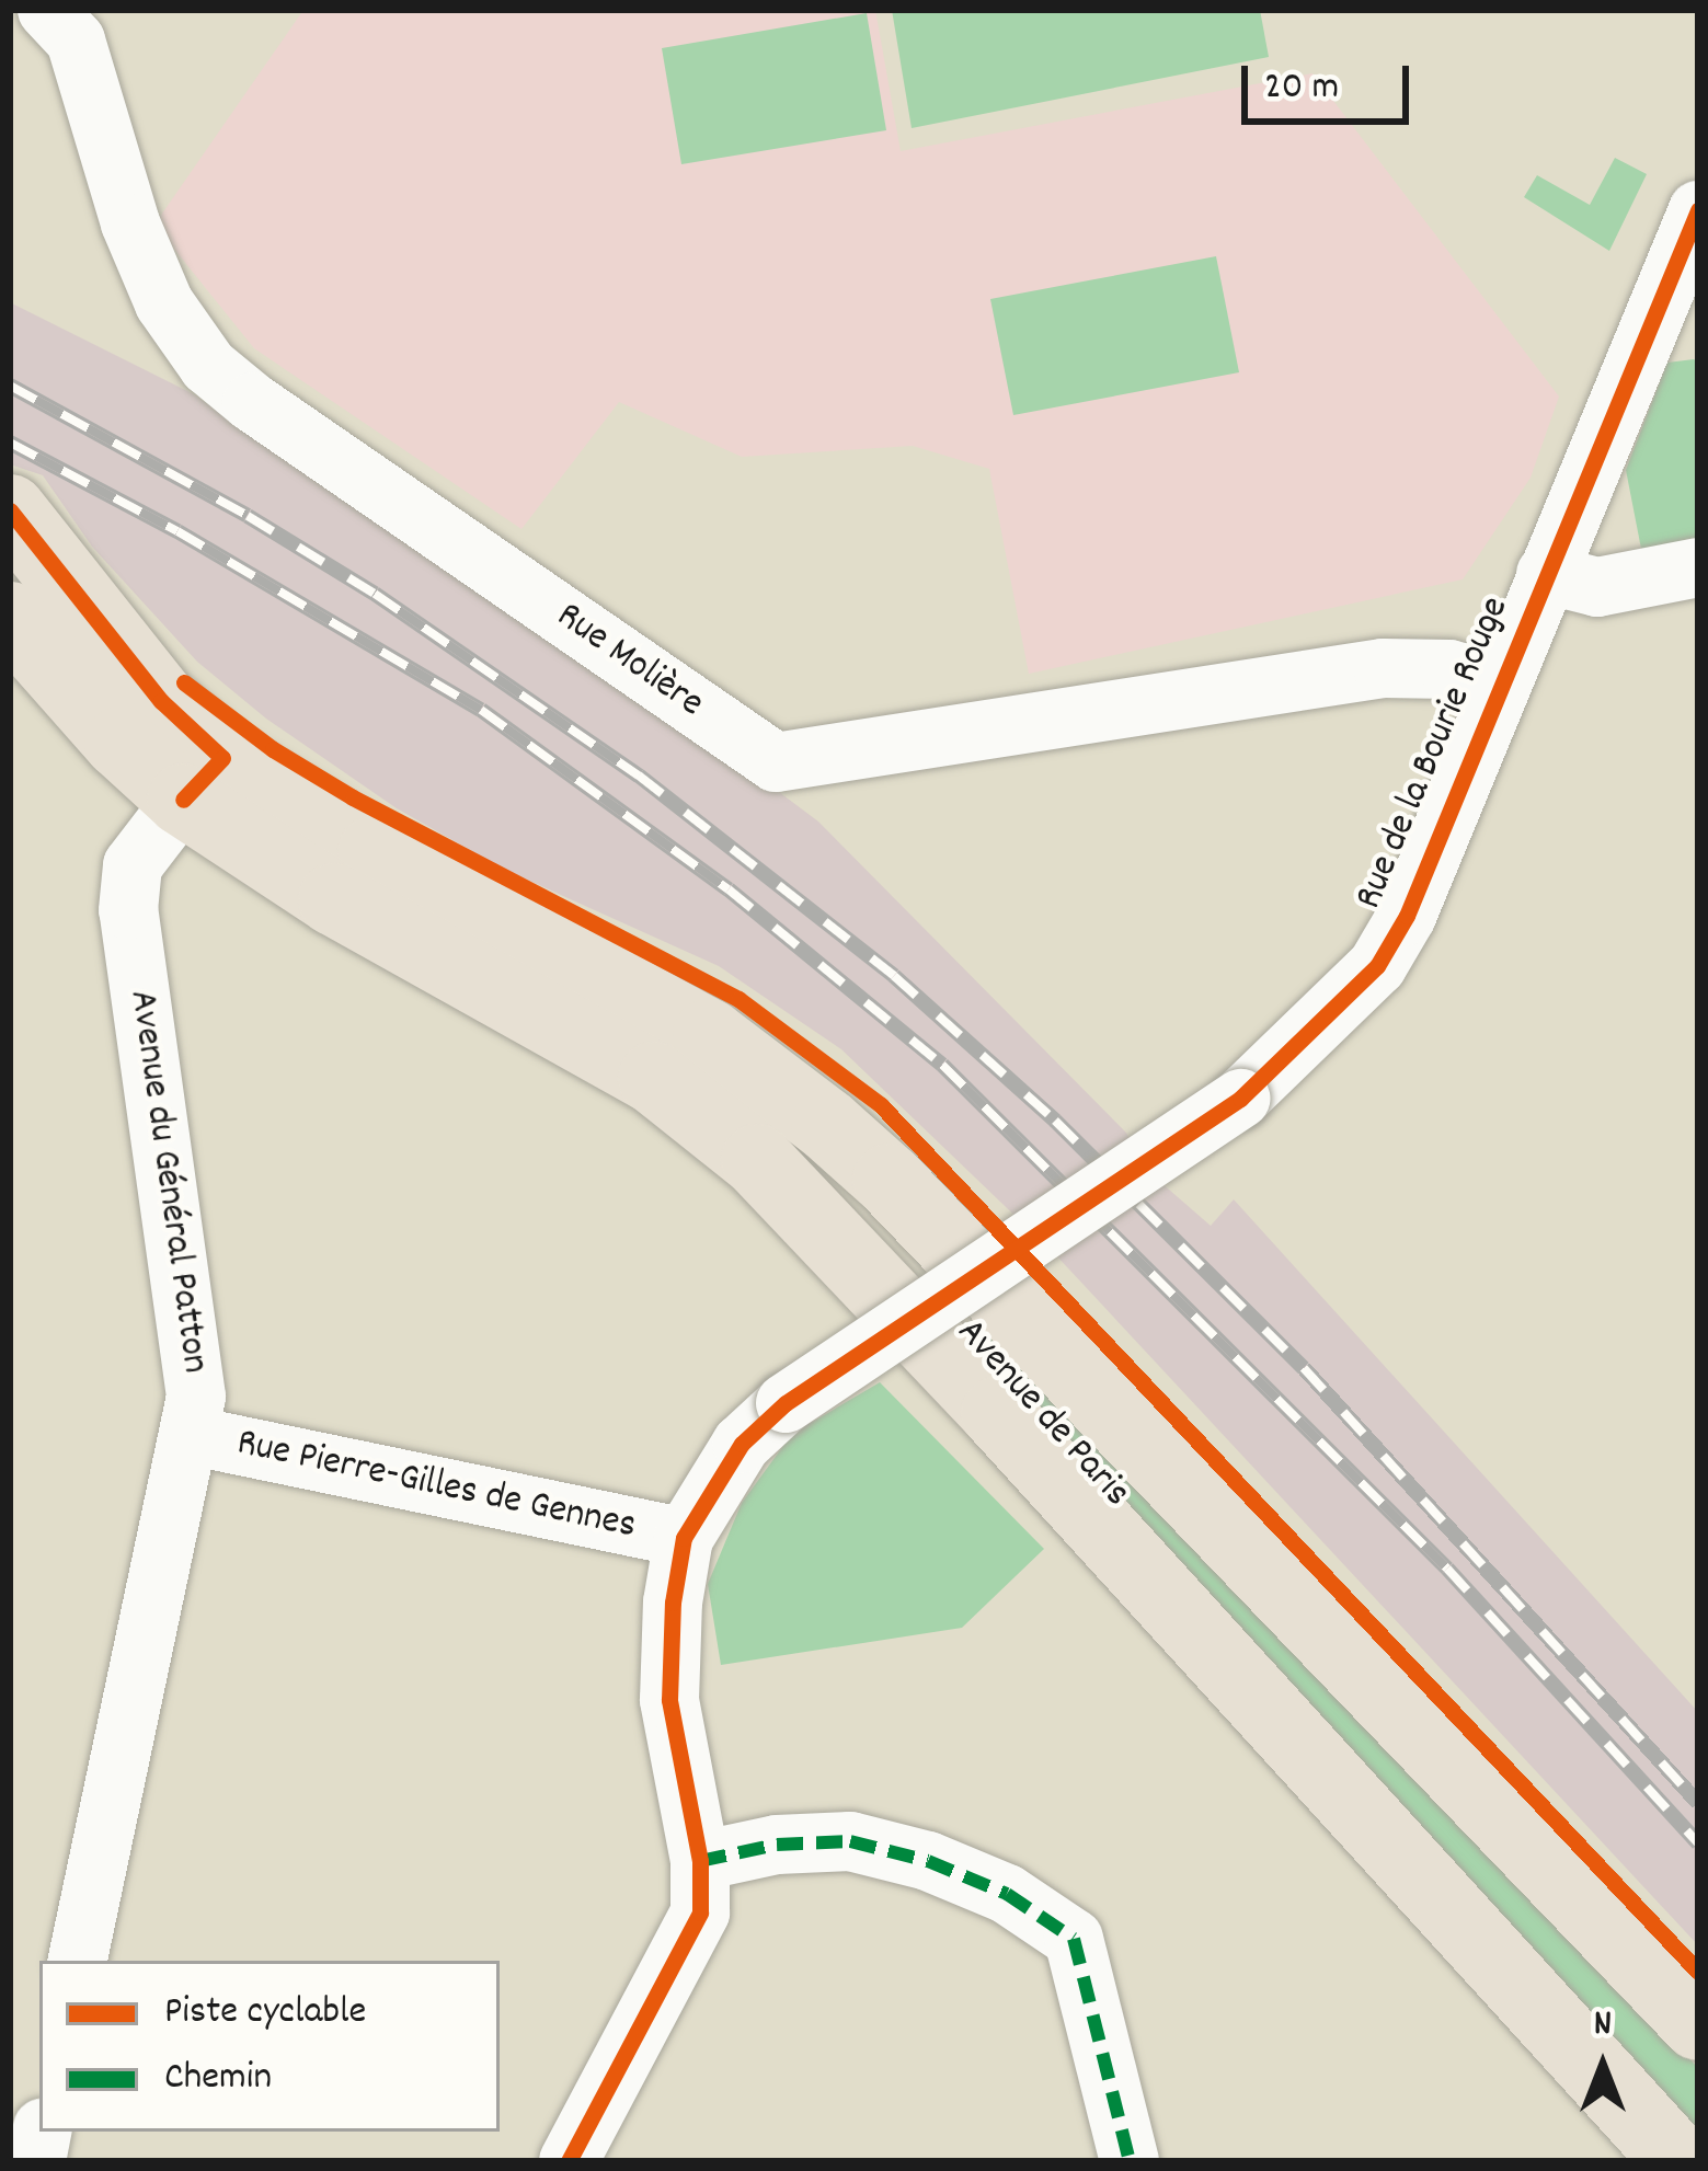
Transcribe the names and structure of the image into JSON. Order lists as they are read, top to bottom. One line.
{"streets":{"main road":["Avenue de Paris"],"street":["Rue Molière","Rue de la Bourie Rouge","Avenue du Général Patton","Rue Pierre-Gilles de Gennes"]},"crossings":[["Rue Molière","Rue de la Bourie Rouge"],["Rue de la Bourie Rouge","Rue Pierre-Gilles de Gennes"],["Avenue du Général Patton","Avenue de Paris"],["Avenue du Général Patton","Rue Pierre-Gilles de Gennes"]],"legend":["Piste cyclable","Chemin"],"scale_bar":"20 m","north":"top"}
